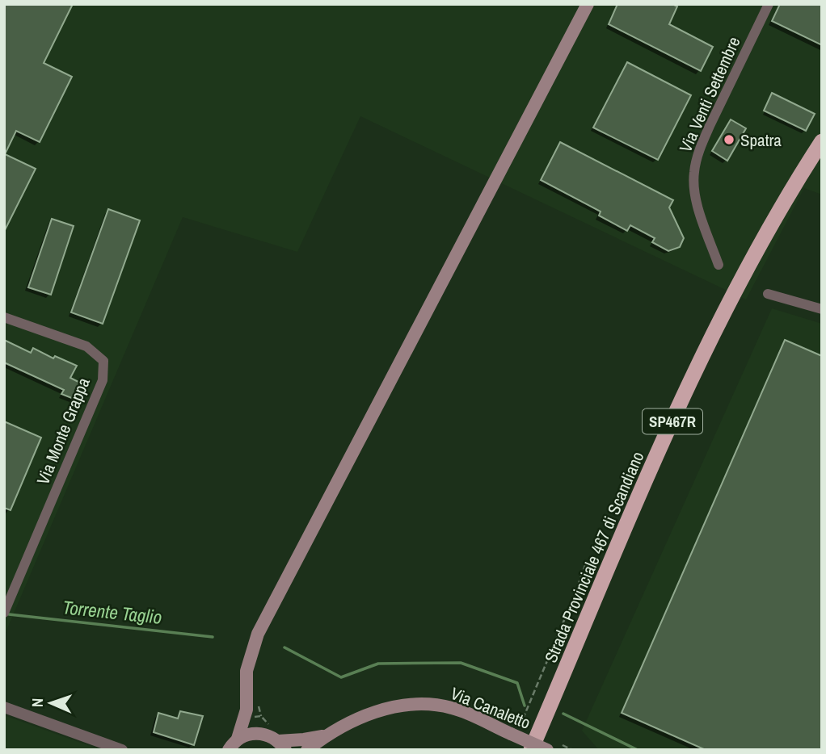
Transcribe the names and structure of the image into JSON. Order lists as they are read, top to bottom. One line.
{"streets":{"highway":["SP467R","Strada Provinciale 467 di Scandiano"],"main road":["Via Canaletto"],"street":["Via Venti Settembre","Via Monte Grappa"]},"water":["Torrente Taglio"],"places":["Spatra"],"north":"left"}
